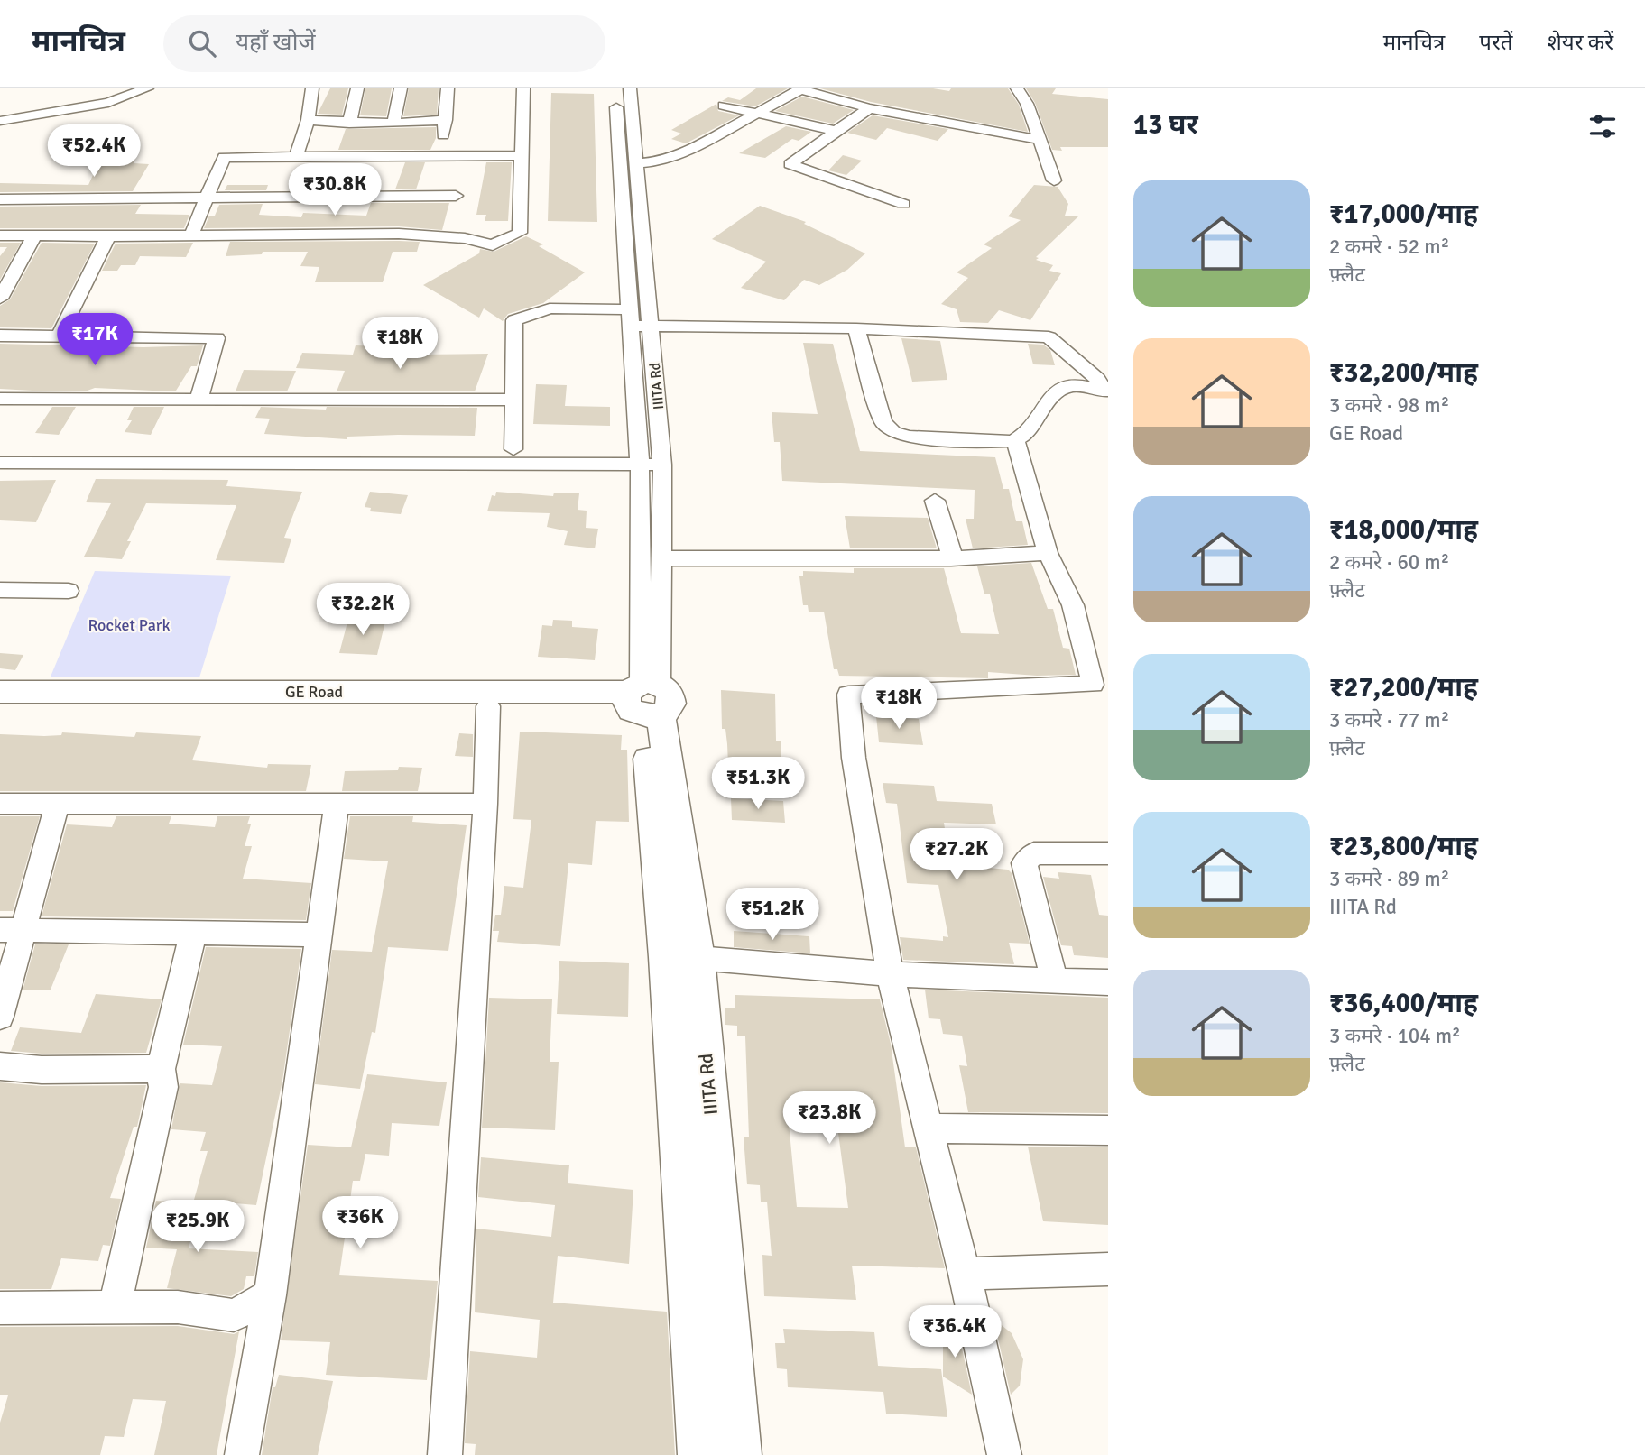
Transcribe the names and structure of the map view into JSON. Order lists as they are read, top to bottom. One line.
{"streets":{"main road":["IIITA Rd","GE Road"]},"crossings":[["IIITA Rd","GE Road"]],"parks":["Rocket Park"],"page":{"header":"मानचित्र","search":"यहाँ खोजें","nav":["मानचित्र","परतें","शेयर करें"],"heading":"13 घर","price":["₹52.4K","₹30.8K","₹17K","₹18K","₹32.2K","₹18K","₹51.3K","₹27.2K","₹51.2K","₹23.8K","₹36K","₹25.9K","₹36.4K"],"list":[{"name":"₹17,000/माह","note":"2 कमरे · 52 m² · फ़्लैट"},{"name":"₹32,200/माह","note":"3 कमरे · 98 m² · GE Road"},{"name":"₹18,000/माह","note":"2 कमरे · 60 m² · फ़्लैट"},{"name":"₹27,200/माह","note":"3 कमरे · 77 m² · फ़्लैट"},{"name":"₹23,800/माह","note":"3 कमरे · 89 m² · IIITA Rd"},{"name":"₹36,400/माह","note":"3 कमरे · 104 m² · फ़्लैट"}]}}
